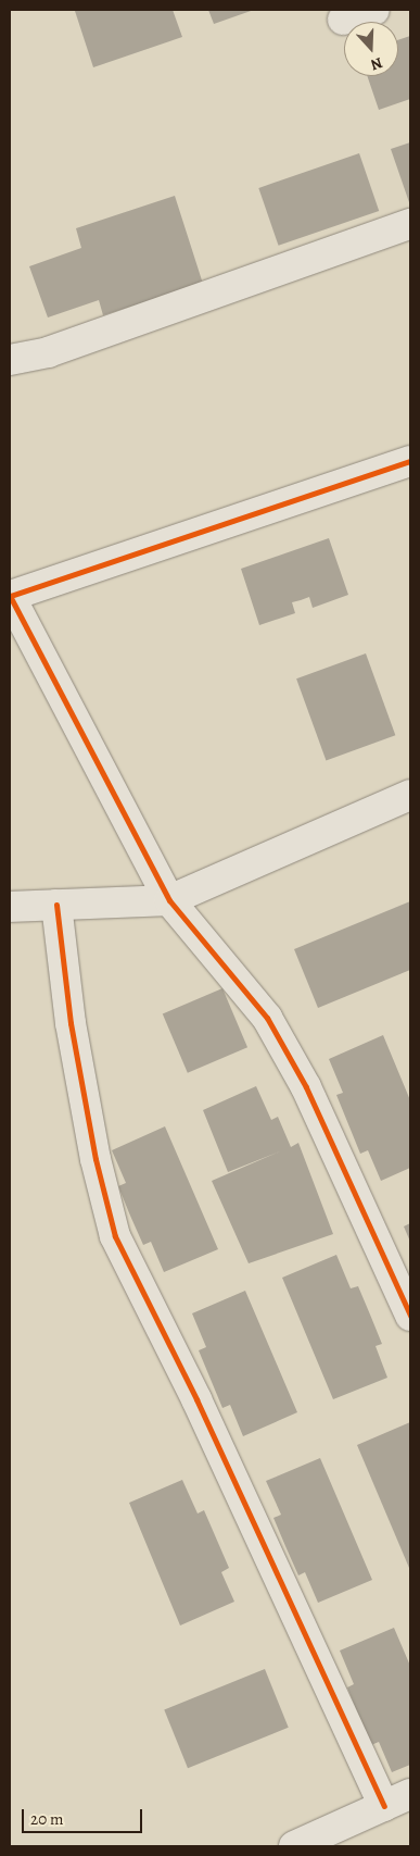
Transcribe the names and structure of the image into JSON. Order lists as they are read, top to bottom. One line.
{"scale_bar":"20 m","north":"bottom"}
